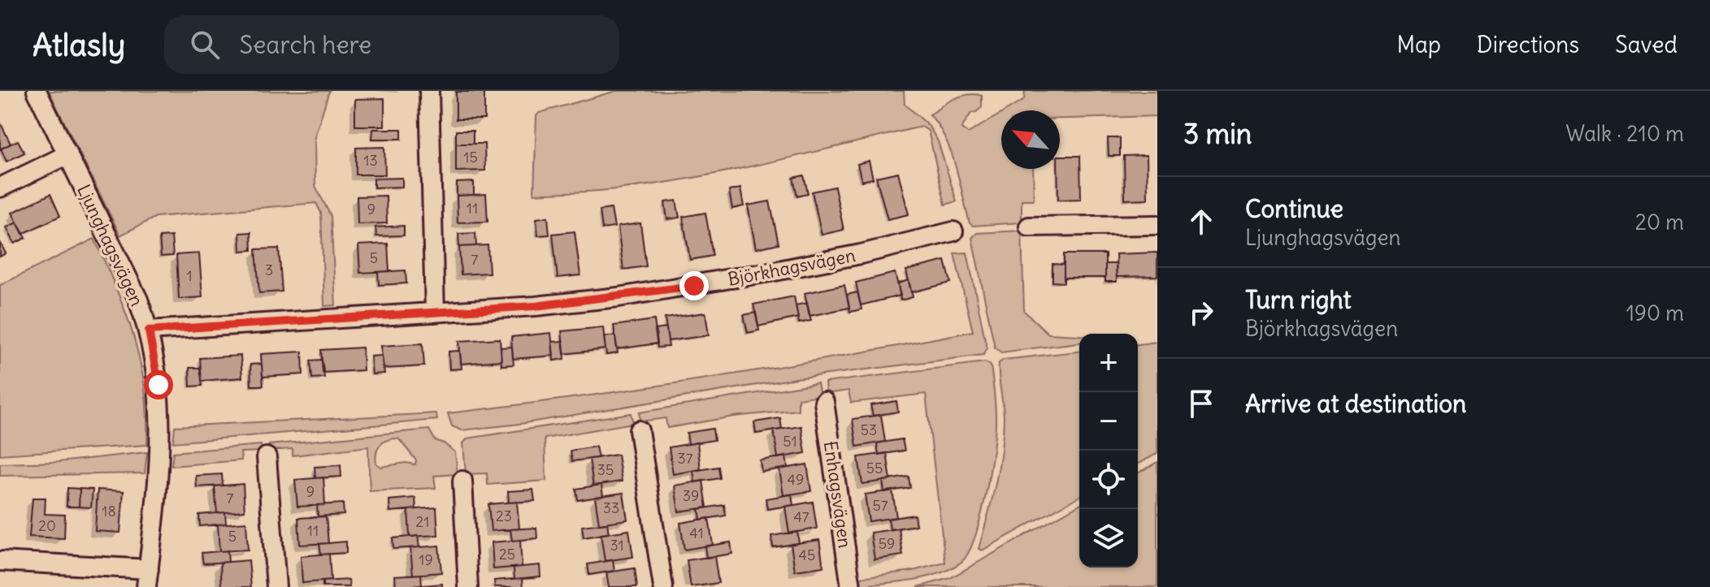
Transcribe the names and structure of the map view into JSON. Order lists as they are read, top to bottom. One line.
{"streets":{"street":["Ljunghagsvägen","Björkhagsvägen","Enhagsvägen"]},"crossings":[["Ljunghagsvägen","Björkhagsvägen"]],"house_numbers":["15","13","11","9","5","7","3","1","53","51","37","55","35","49","9","39","7","57","33","18","23","47","21","20","11","41","5","59","31","25","45","19"],"north":"top left","page":{"header":"Atlasly","search":"Search here","nav":["Map","Directions","Saved"],"heading":["3 min","Walk · 210 m"],"list":[["Continue","Ljunghagsvägen","20 m"],["Turn right","Björkhagsvägen","190 m"],"Arrive at destination"],"map_buttons":["+","−"]}}
